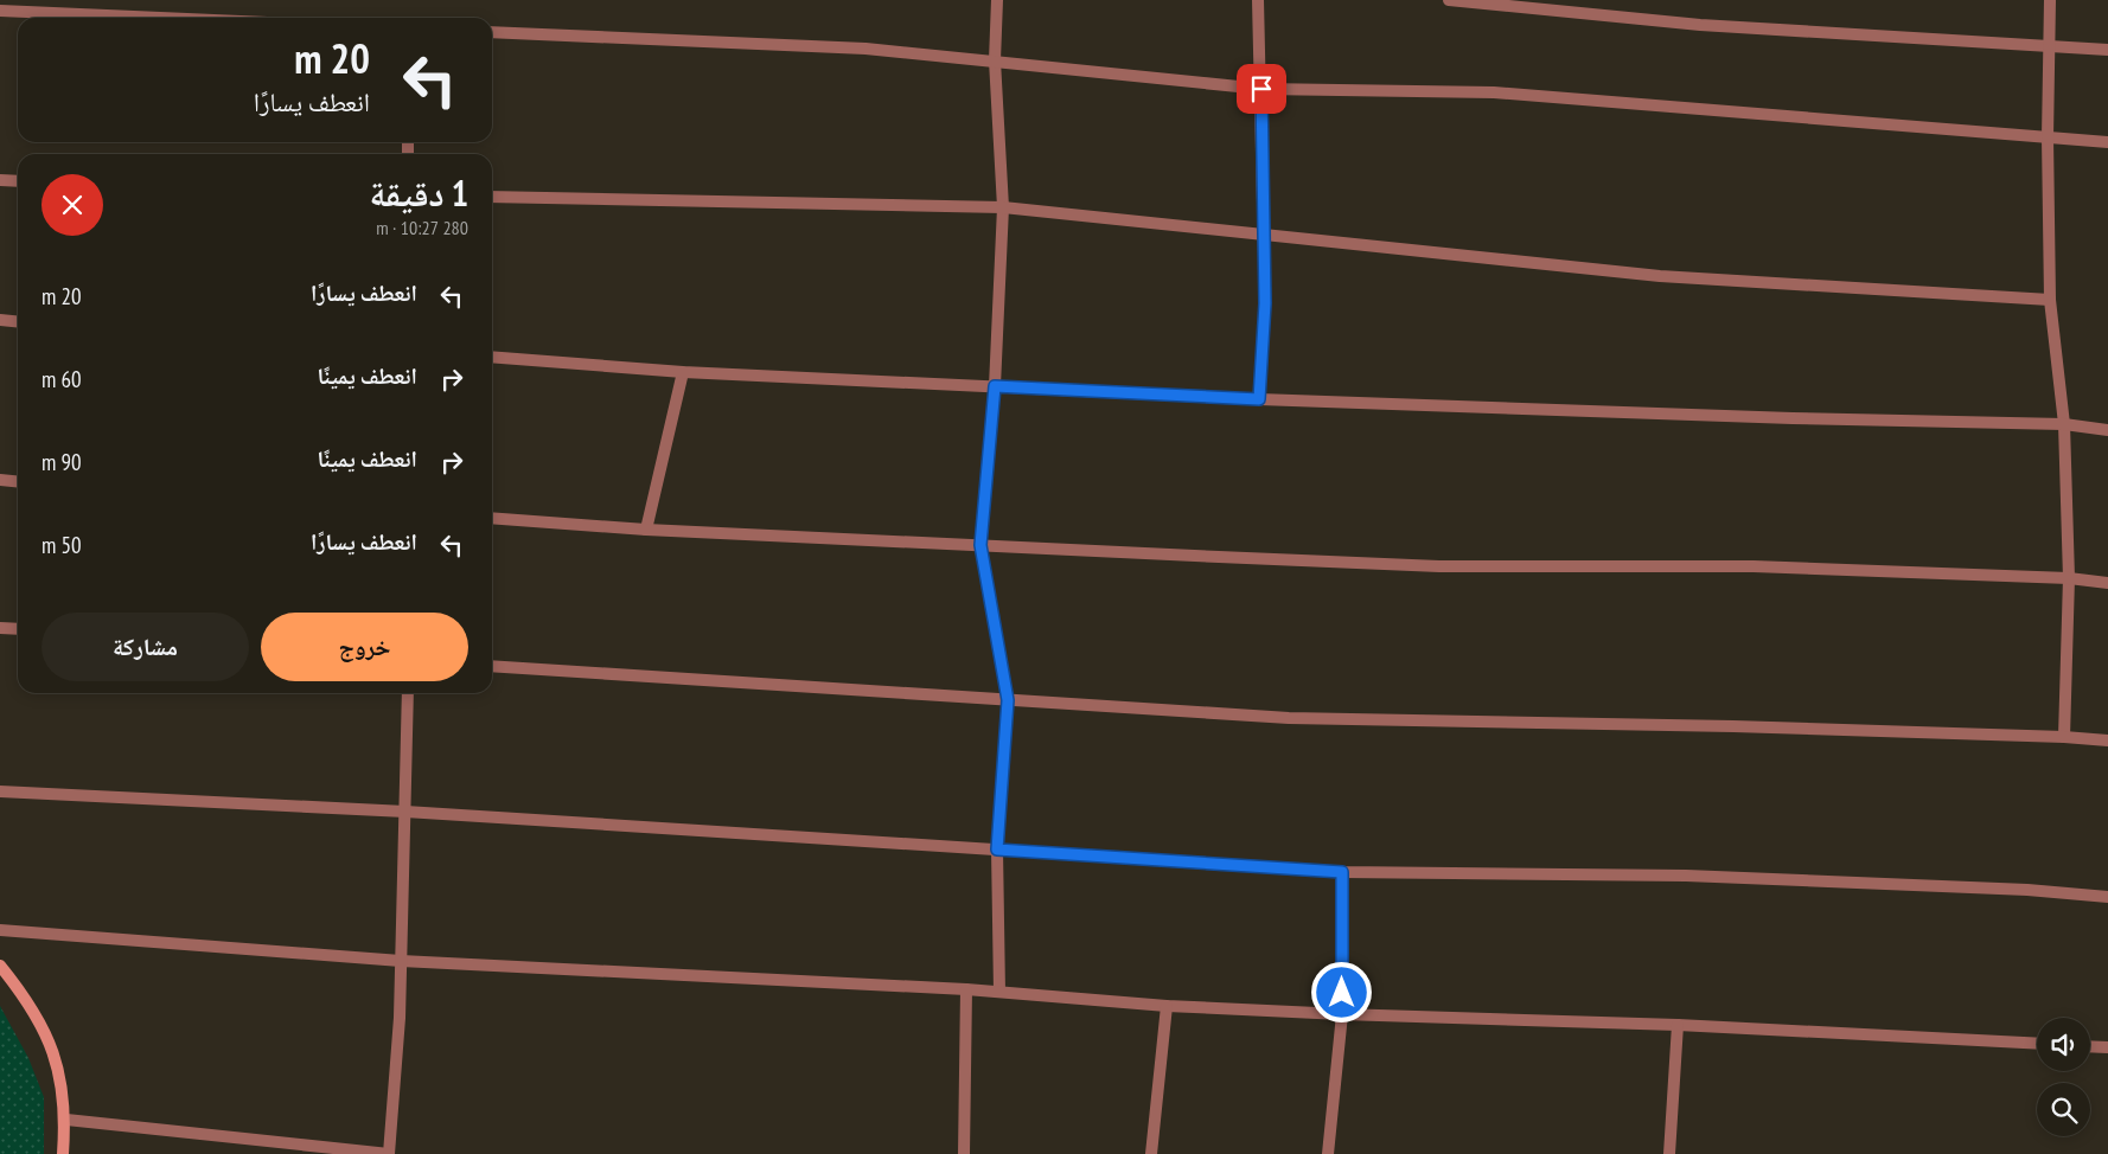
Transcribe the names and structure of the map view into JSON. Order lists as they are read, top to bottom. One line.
{"page":{"turn":["20 m","انعطف يسارًا"],"heading":["1 دقيقة","280 m · 10:27"],"list":[{"name":"انعطف يسارًا","value":"20 m"},{"name":"انعطف يمينًا","value":"60 m"},{"name":"انعطف يمينًا","value":"90 m"},{"name":"انعطف يسارًا","value":"50 m"}],"buttons":["خروج","مشاركة"]}}
